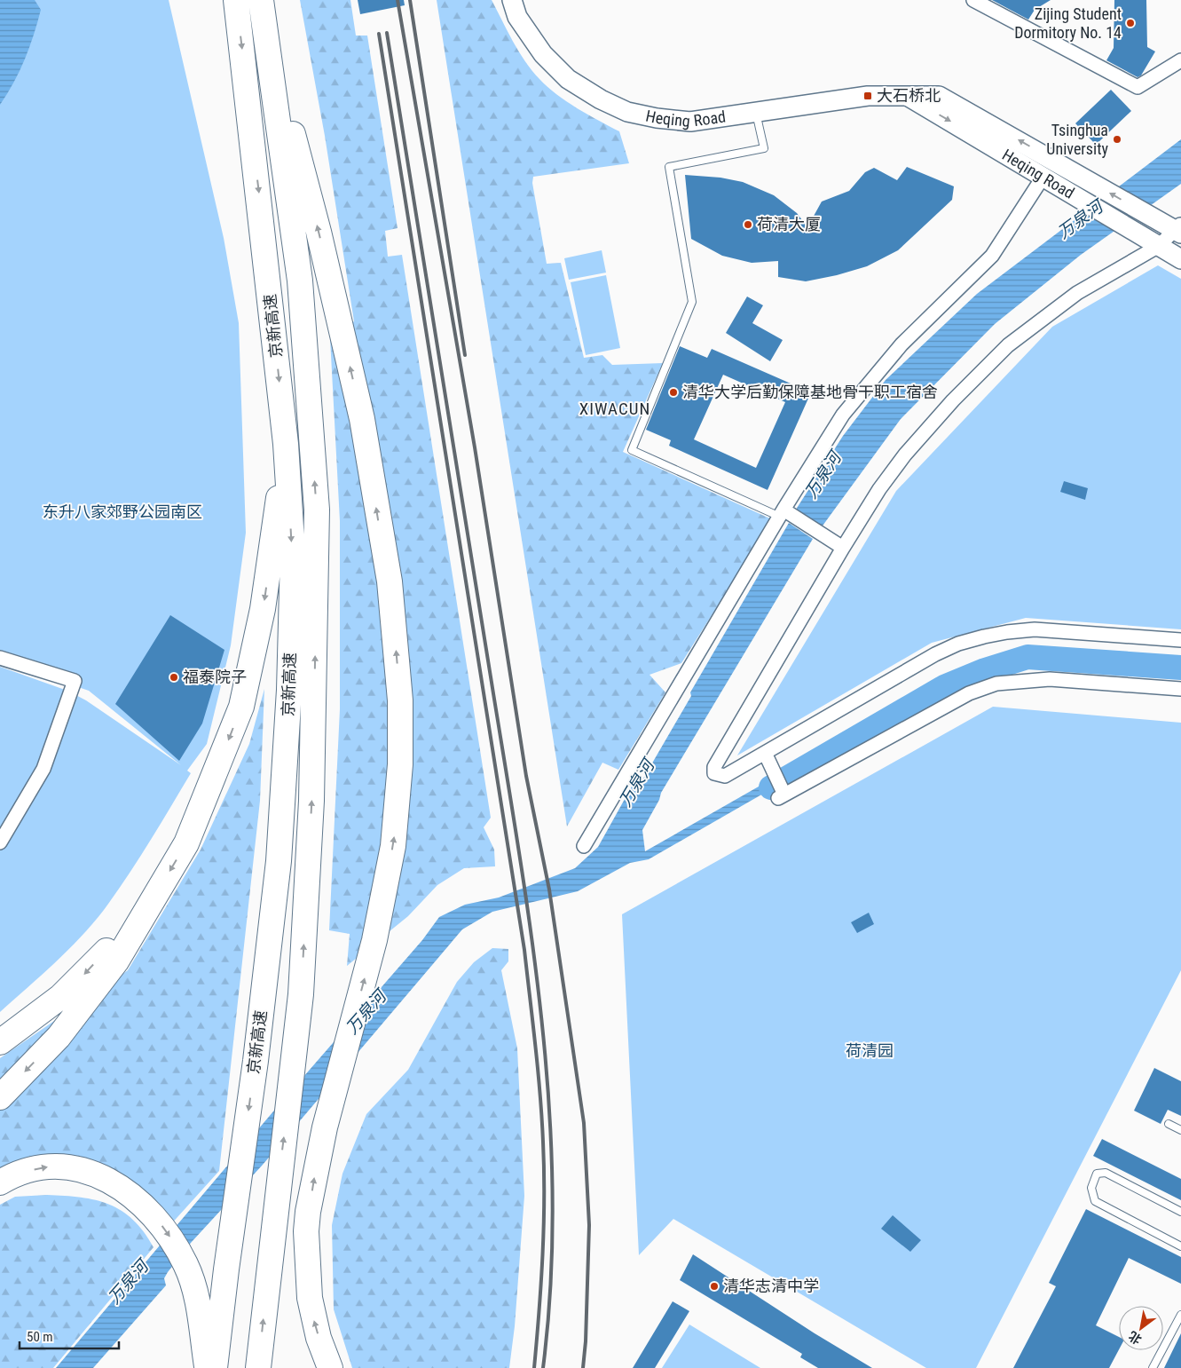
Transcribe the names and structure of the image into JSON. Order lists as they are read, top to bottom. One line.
{"streets":{"highway":["京新高速"],"main road":["Heqing Road"]},"districts":["XIWACUN"],"water":["万泉河"],"parks":["东升八家郊野公园南区","荷清园"],"places":{"other":["Zijing Student Dormitory No. 14","Tsinghua University","荷清大厦","清华大学后勤保障基地骨干职工宿舍","福泰院子","清华志清中学"],"transit":["大石桥北"]},"scale_bar":"50 m","north":"bottom left"}
